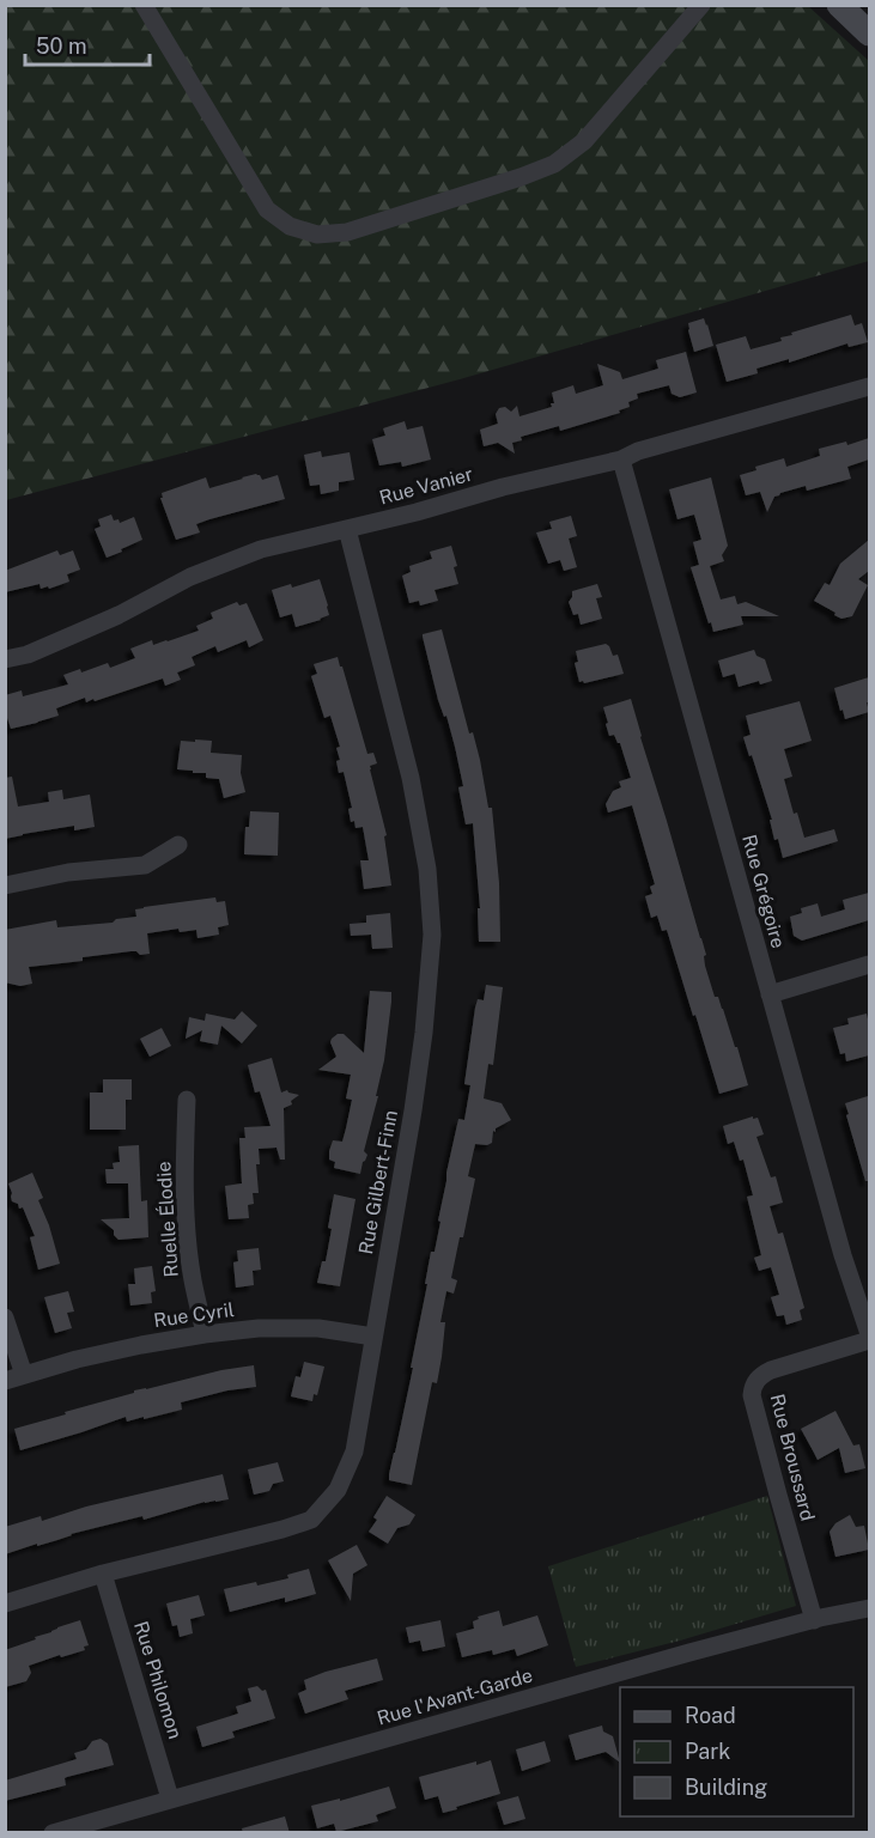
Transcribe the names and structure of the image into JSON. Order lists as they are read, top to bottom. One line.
{"streets":{"street":["Rue Vanier","Rue Grégoire","Rue Gilbert-Finn","Ruelle Élodie","Rue Cyril","Rue Broussard","Rue Philomon","Rue l'Avant-Garde"]},"crossings":[["Rue Vanier","Rue Grégoire"],["Rue Vanier","Rue Gilbert-Finn"],["Rue Gilbert-Finn","Rue Cyril"],["Rue Gilbert-Finn","Rue Philomon"],["Ruelle Élodie","Rue Cyril"],["Rue Broussard","Rue l'Avant-Garde"],["Rue Philomon","Rue l'Avant-Garde"]],"legend":["Road","Park","Building"],"scale_bar":"50 m"}
